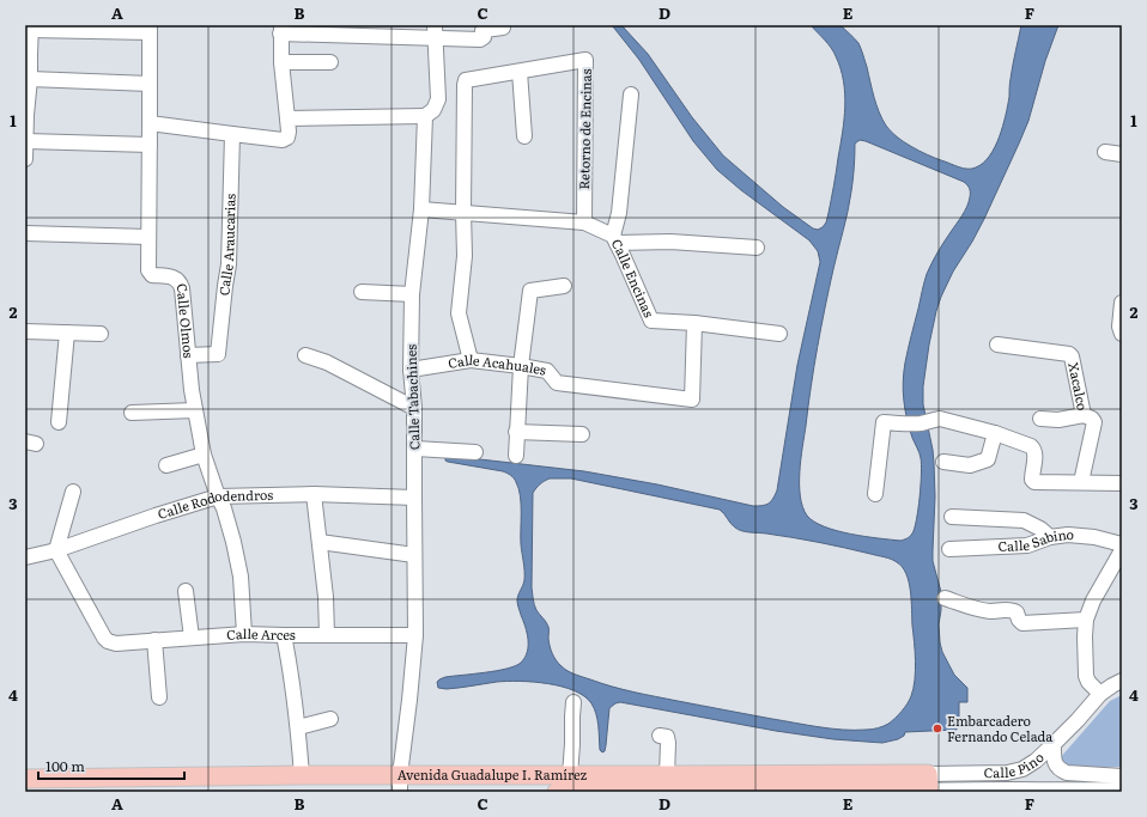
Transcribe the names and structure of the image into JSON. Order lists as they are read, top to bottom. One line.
{"streets":{"main road":["Avenida Guadalupe I. Ramírez"],"street":["Retorno de Encinas","Calle Araucarias","Calle Encinas","Calle Olmos","Calle Acahuales","Xacalco","Calle Tabachines","Calle Rododendros","Calle Sabino","Calle Arces","Calle Pino"]},"crossings":[["Retorno de Encinas","Calle Encinas"],["Calle Araucarias","Calle Olmos"],["Calle Encinas","Calle Acahuales"],["Calle Encinas","Calle Tabachines"],["Calle Olmos","Calle Rododendros"],["Calle Olmos","Calle Arces"],["Calle Acahuales","Calle Tabachines"],["Calle Tabachines","Calle Rododendros"],["Calle Tabachines","Calle Arces"],["Calle Tabachines","Avenida Guadalupe I. Ramírez"],["Calle Rododendros","Calle Arces"],["Calle Pino","Avenida Guadalupe I. Ramírez"]],"places":["Embarcadero Fernando Celada"],"scale_bar":"100 m","grid":{"columns":["A","B","C","D","E","F"],"rows":["1","2","3","4"]}}
